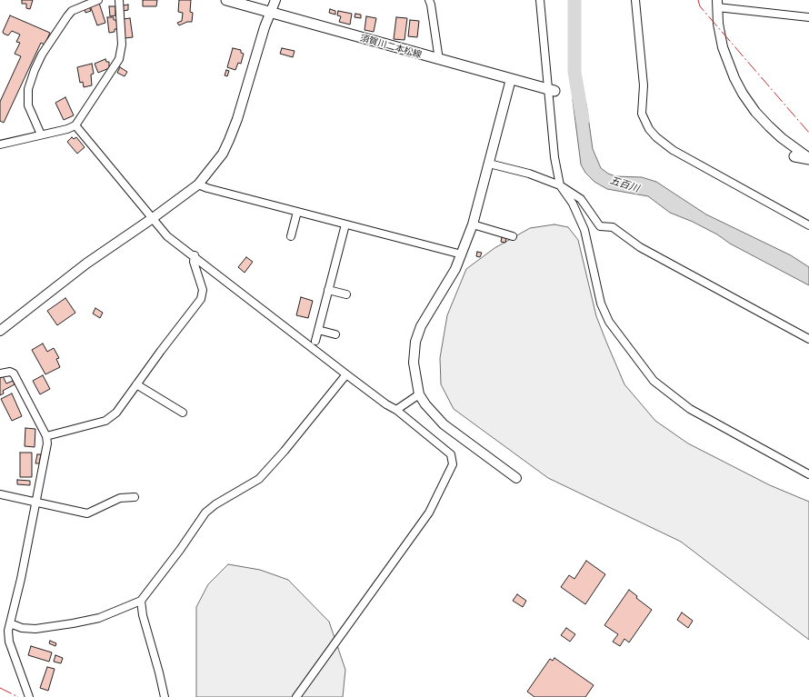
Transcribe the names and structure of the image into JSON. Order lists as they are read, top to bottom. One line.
{"streets":{"main road":["須賀川二本松線"]},"water":["五百川"]}
